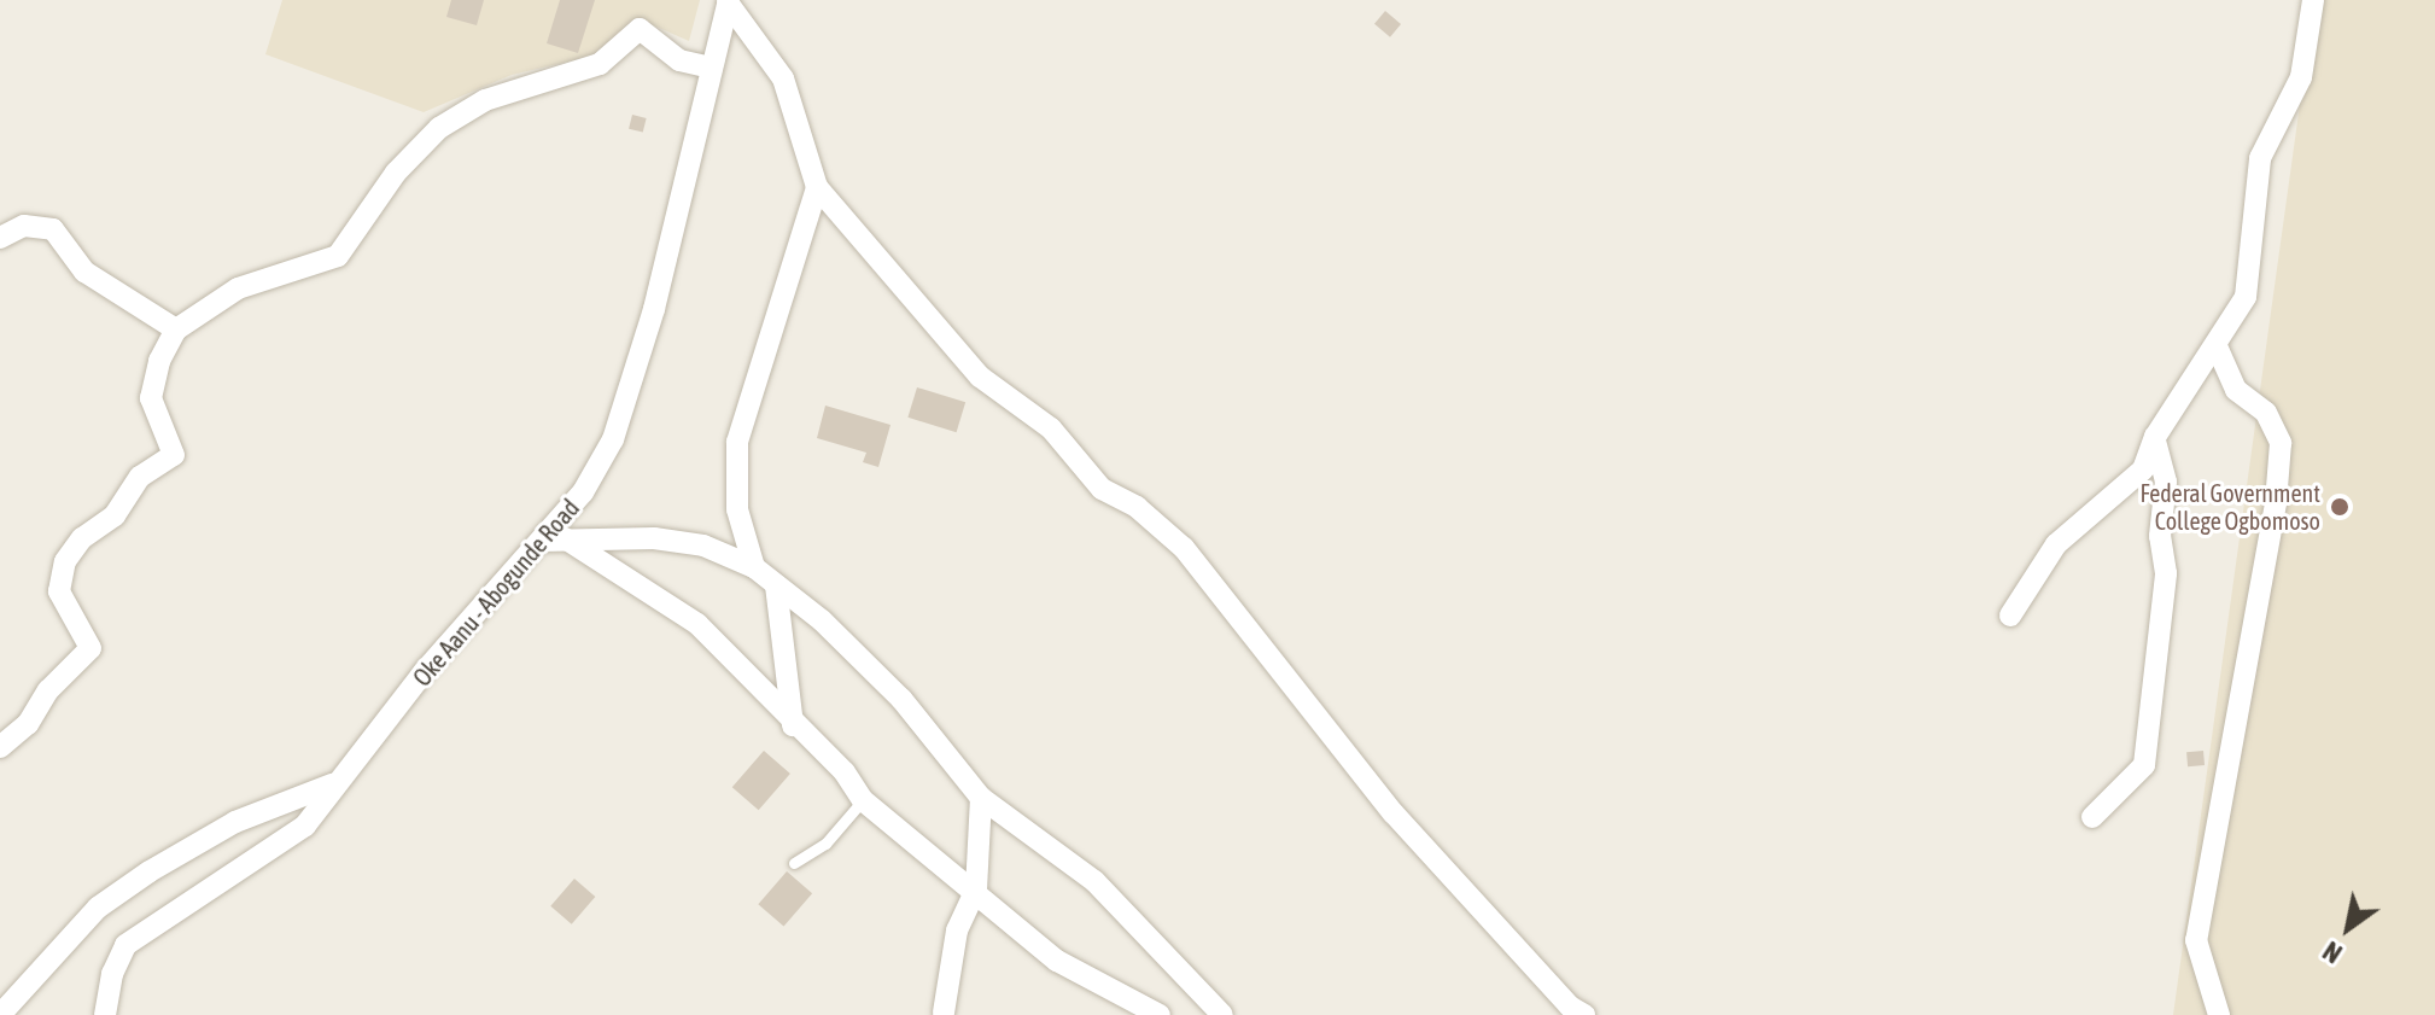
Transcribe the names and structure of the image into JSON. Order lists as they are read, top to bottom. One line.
{"streets":{"street":["Oke Aanu - Abogunde Road"]},"places":["Federal Government College Ogbomoso"],"north":"bottom left"}
